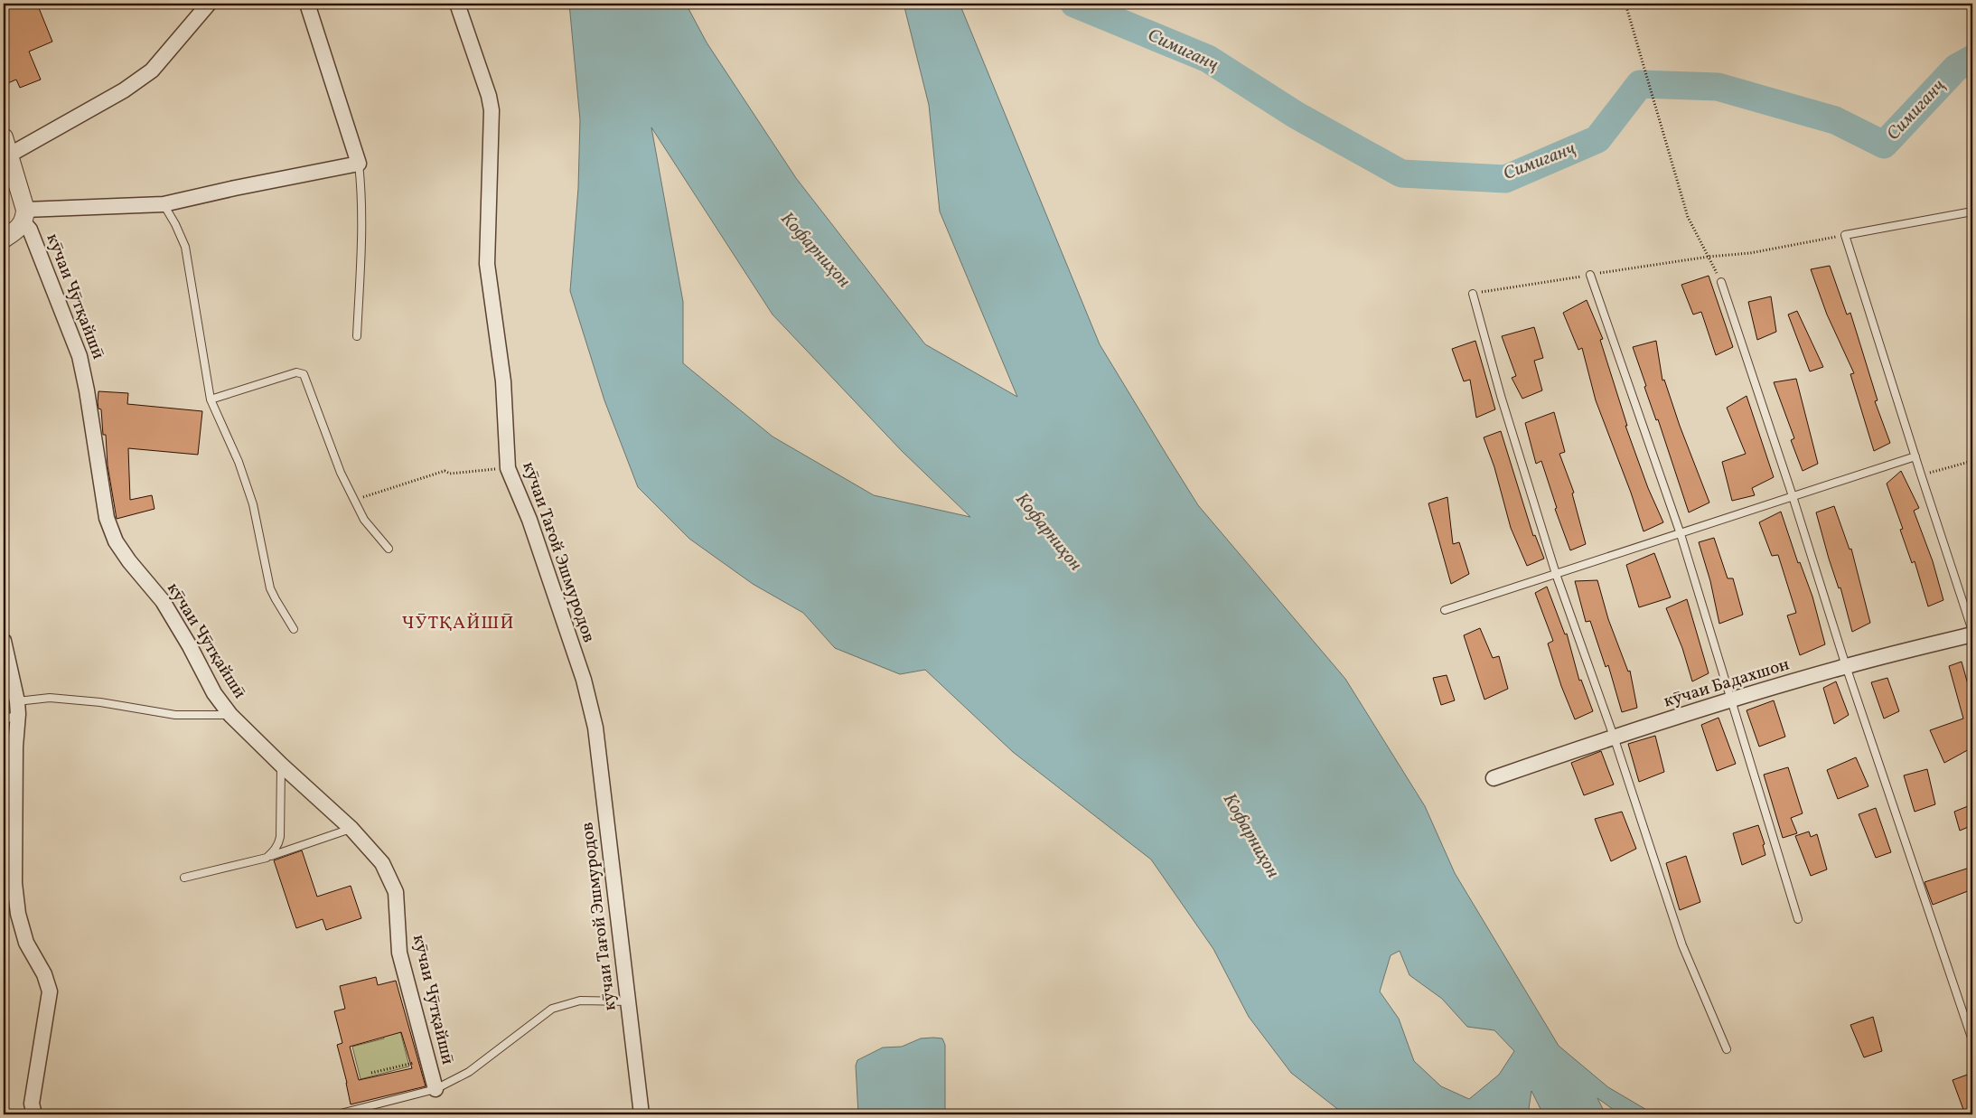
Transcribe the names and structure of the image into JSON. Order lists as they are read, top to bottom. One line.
{"streets":{"street":["кӯчаи Чӯтқайшӣ","кӯчаи Тағой Эшмуродов","кӯчаи Бадахшон"]},"districts":["ЧӮТҚАЙШӢ"],"water":["Симиганҷ","Кофарниҳон"]}
